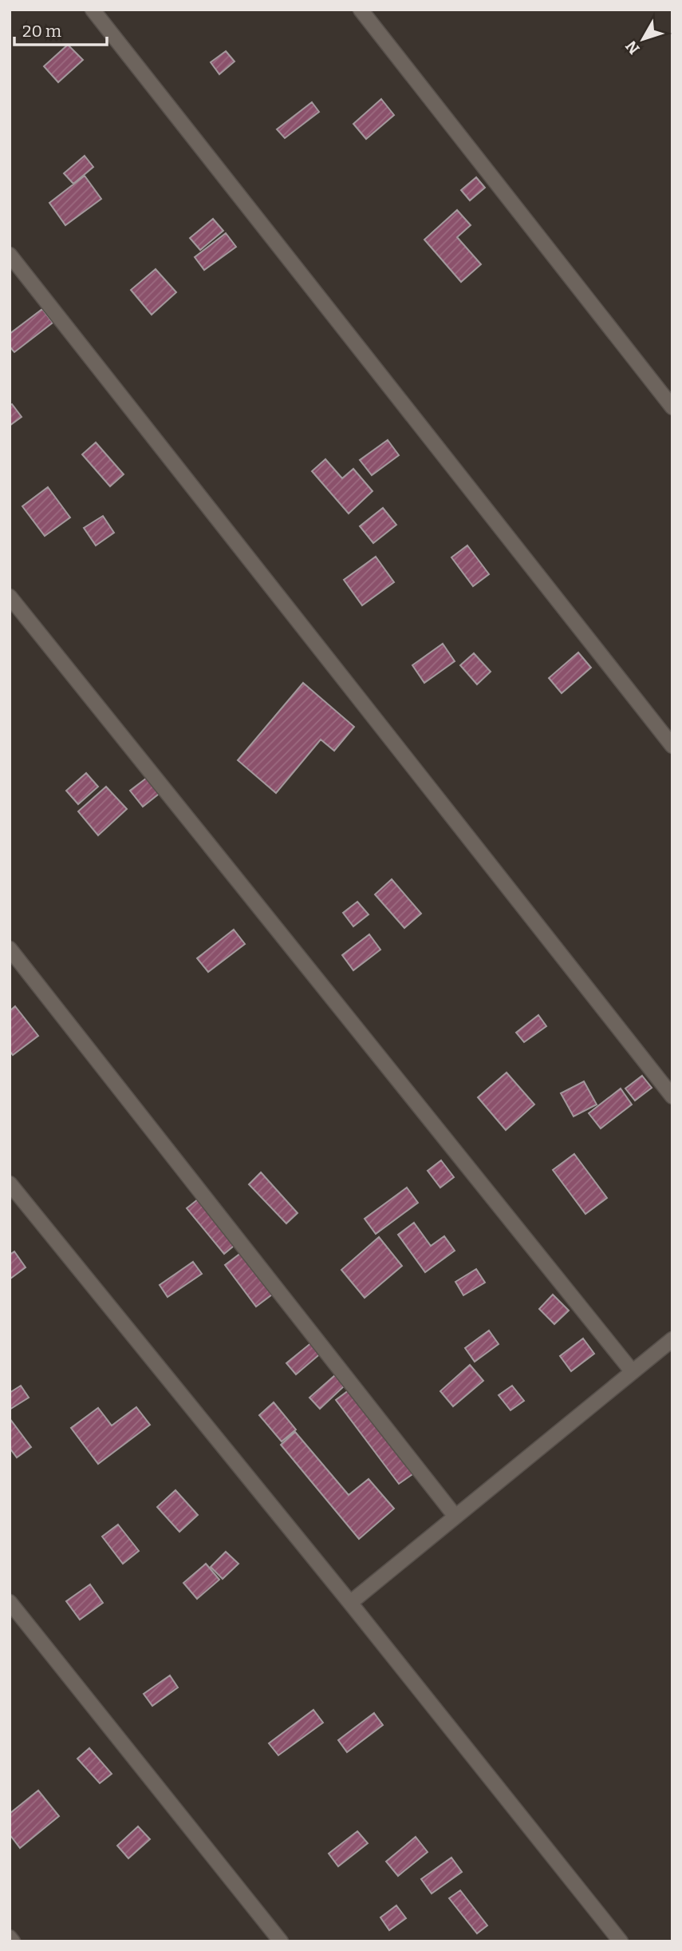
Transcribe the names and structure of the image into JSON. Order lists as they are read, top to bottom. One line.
{"scale_bar":"20 m","north":"bottom left"}
